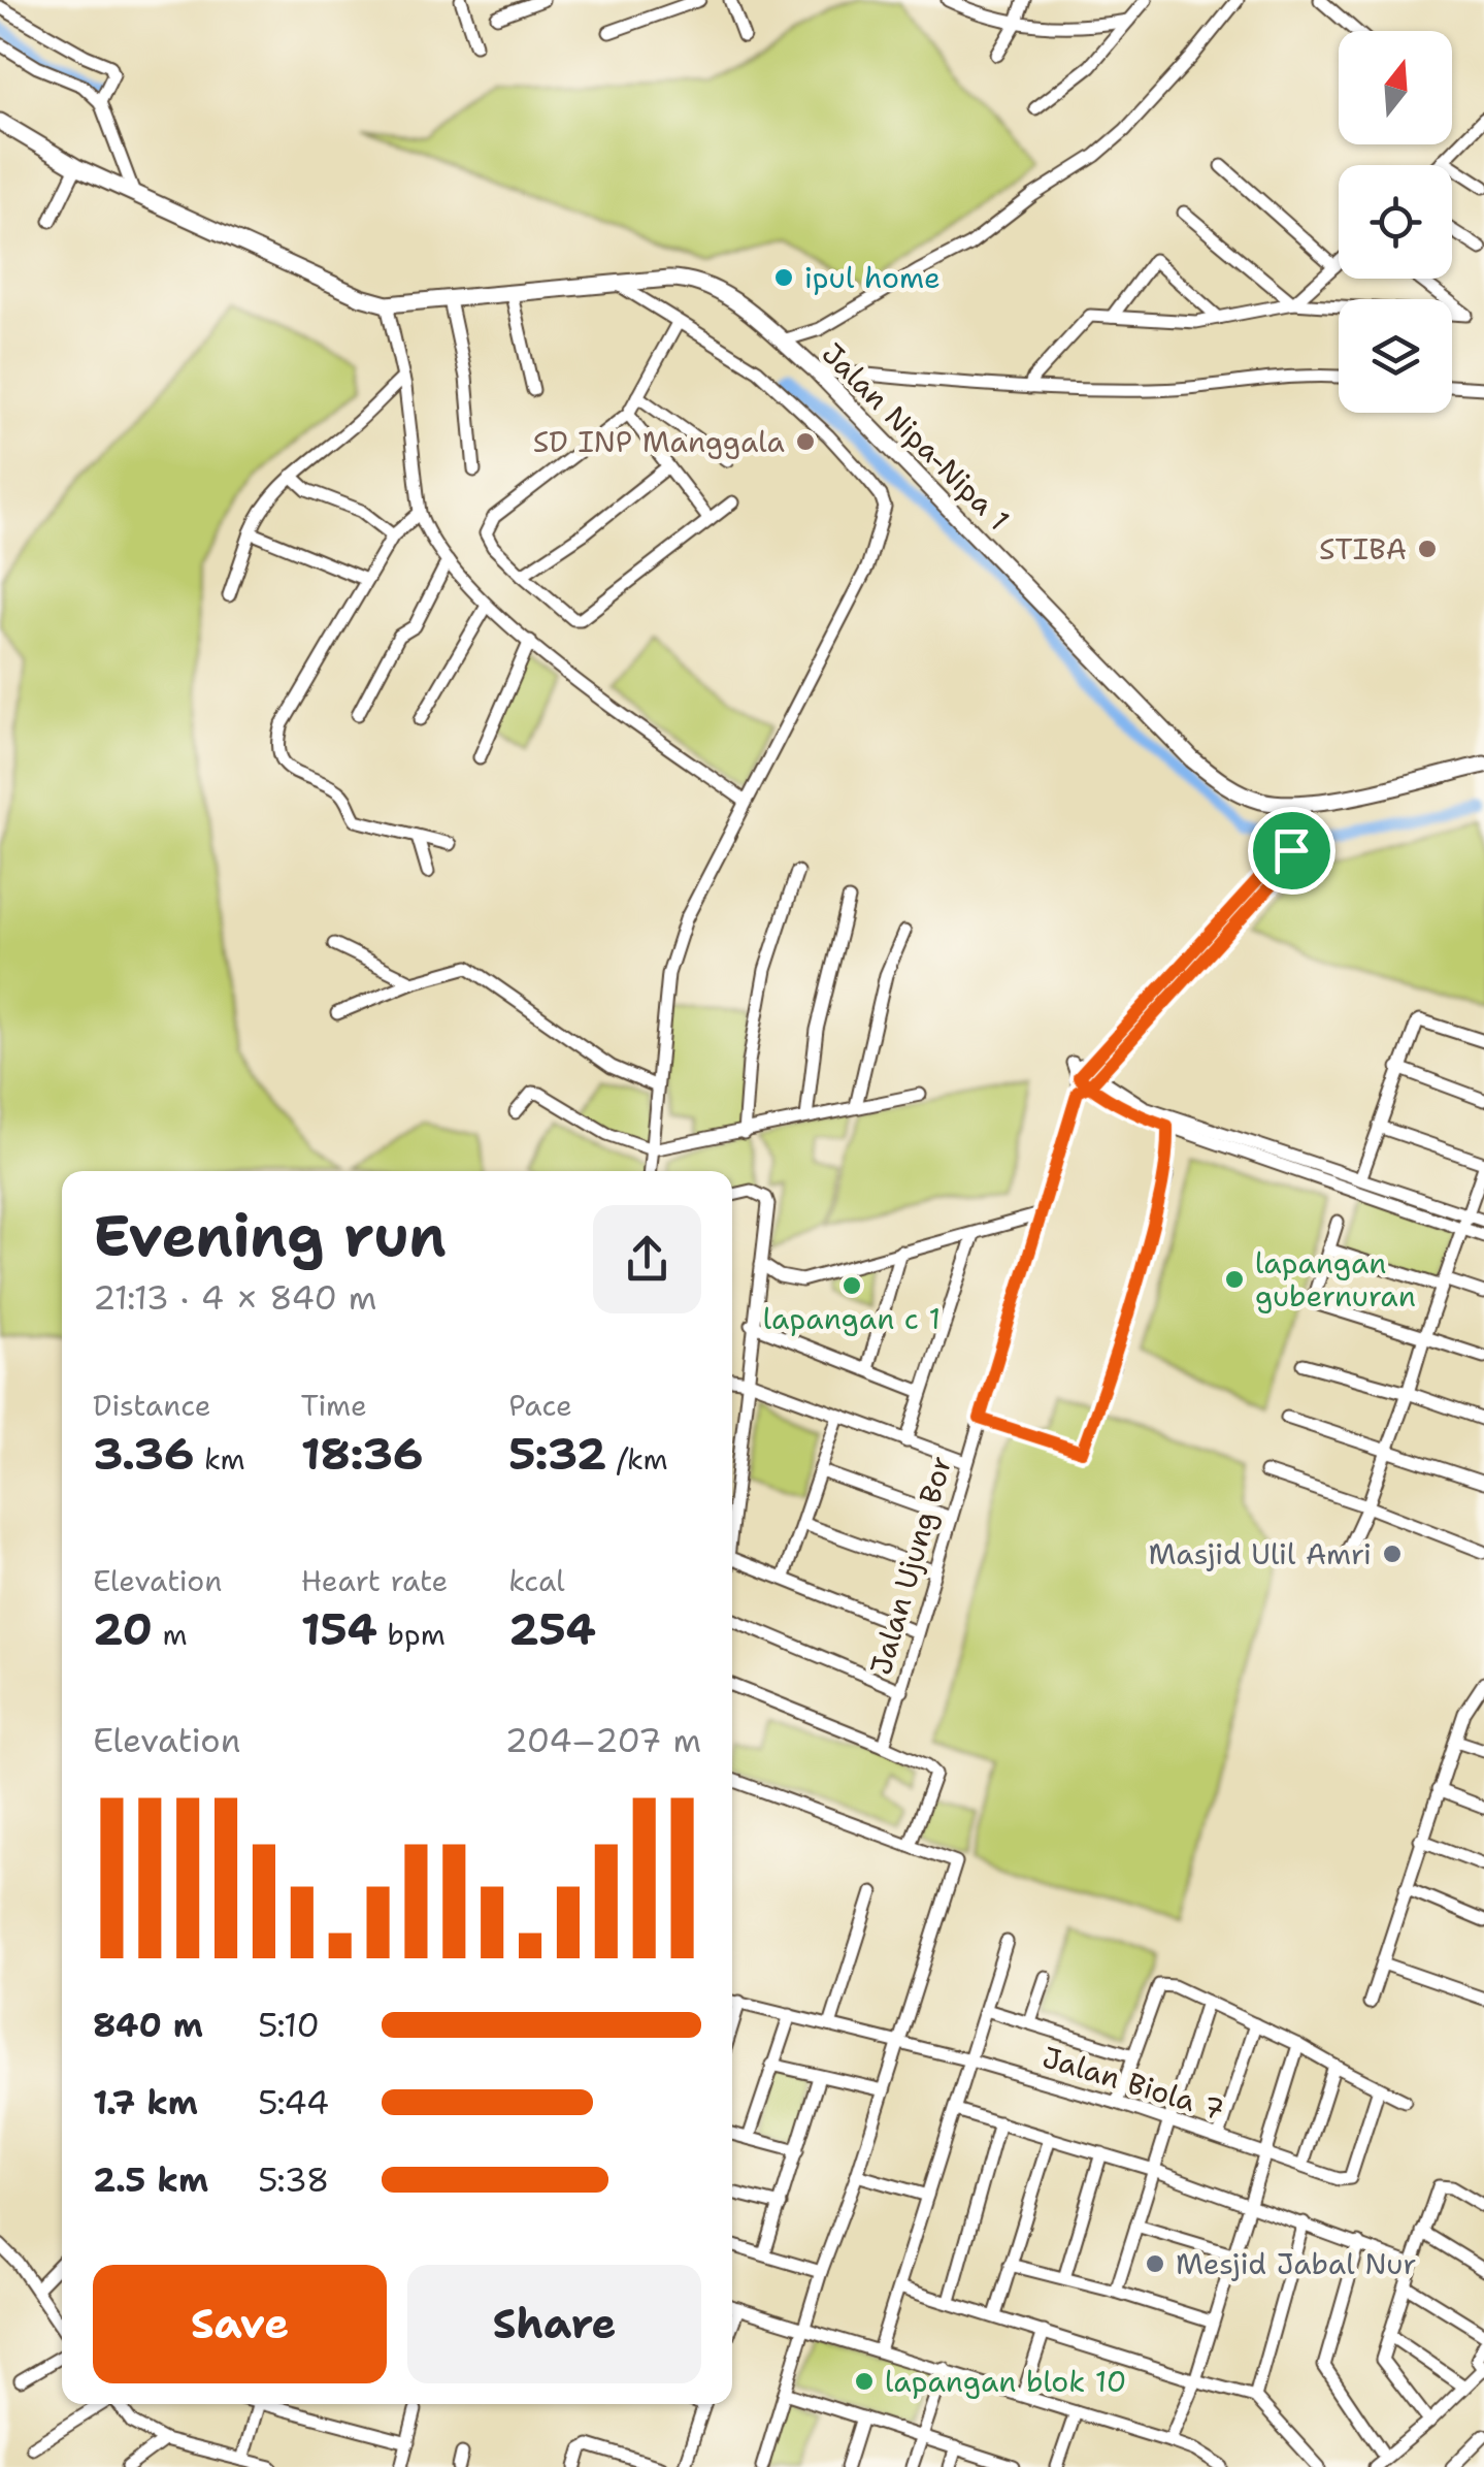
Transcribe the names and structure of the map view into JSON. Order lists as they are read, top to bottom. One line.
{"streets":{"street":["Jalan Nipa-Nipa 1","Jalan Ujung Bor","Jalan Biola 7"]},"crossings":[["Jalan Nipa-Nipa 1","Jalan Ujung Bor"]],"places":["ipul home","SD INP Manggala","STIBA","lapangan gubernuran","lapangan c 1","Masjid Ulil Amri","Mesjid Jabal Nur","lapangan blok 10"],"north":"top","page":{"heading":["Evening run","21:13 · 4 × 840 m"],"stats":[["Distance","3.36 km"],["Time","18:36"],["Pace","5:32 /km"],["Elevation","20 m"],["Heart rate","154 bpm"],["kcal","254"]],"chart":["Elevation","204–207 m"],"list":[{"name":"840 m","note":"5:10"},{"name":"1.7 km","note":"5:44"},{"name":"2.5 km","note":"5:38"}],"buttons":["Save","Share"]}}
